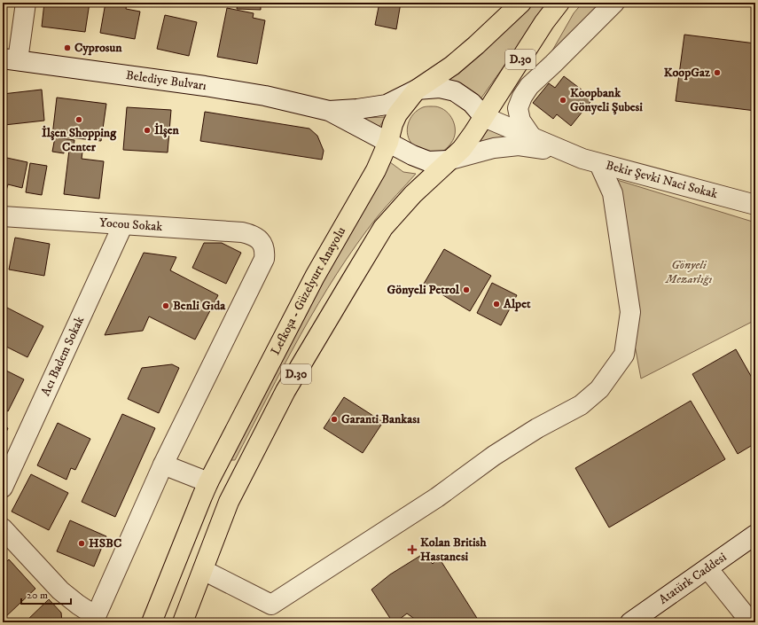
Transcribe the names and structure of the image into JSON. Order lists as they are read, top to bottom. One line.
{"streets":{"highway":["D.30","Lefkoşa - Güzelyurt Anayolu"],"street":["Belediye Bulvarı","Bekir Şevki Naci Sokak","Yocou Sokak","Acı Badem Sokak","Atatürk Caddesi"]},"crossings":[["D.30","Belediye Bulvarı"],["D.30","Bekir Şevki Naci Sokak"],["D.30","Lefkoşa - Güzelyurt Anayolu"],["Belediye Bulvarı","Bekir Şevki Naci Sokak"],["Belediye Bulvarı","Lefkoşa - Güzelyurt Anayolu"],["Bekir Şevki Naci Sokak","Lefkoşa - Güzelyurt Anayolu"],["Yocou Sokak","Acı Badem Sokak"]],"parks":["Gönyeli Mezarlığı"],"places":{"other":["Cyprosun","KoopGaz","Koopbank Gönyeli Şubesi","İlşen Shopping Center","İlşen","Gönyeli Petrol","Alpet","Benli Gıda","Garanti Bankası","HSBC"],"health":["Kolan British Hastanesi"]},"scale_bar":"20 m"}
